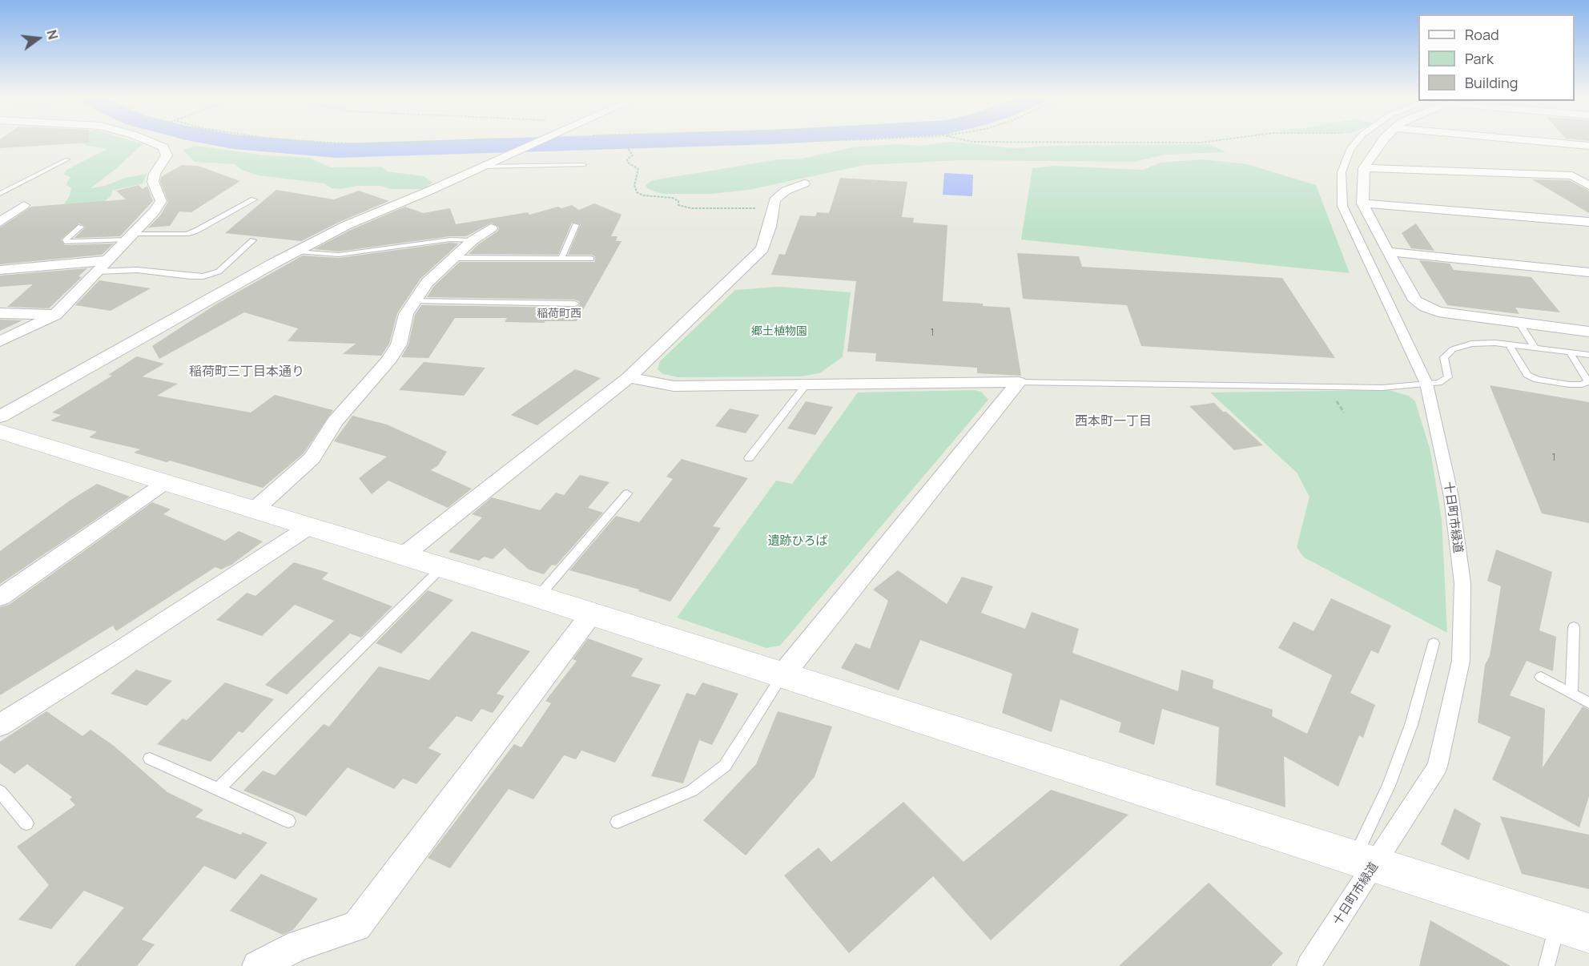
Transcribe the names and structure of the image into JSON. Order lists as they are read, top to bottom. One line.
{"streets":{"street":["十日町市緑道"]},"districts":["稲荷町西","稲荷町三丁目本通り","西本町一丁目"],"parks":["郷土植物園","遺跡ひろば"],"house_numbers":["1","1"],"legend":["Road","Park","Building"],"north":"right"}
